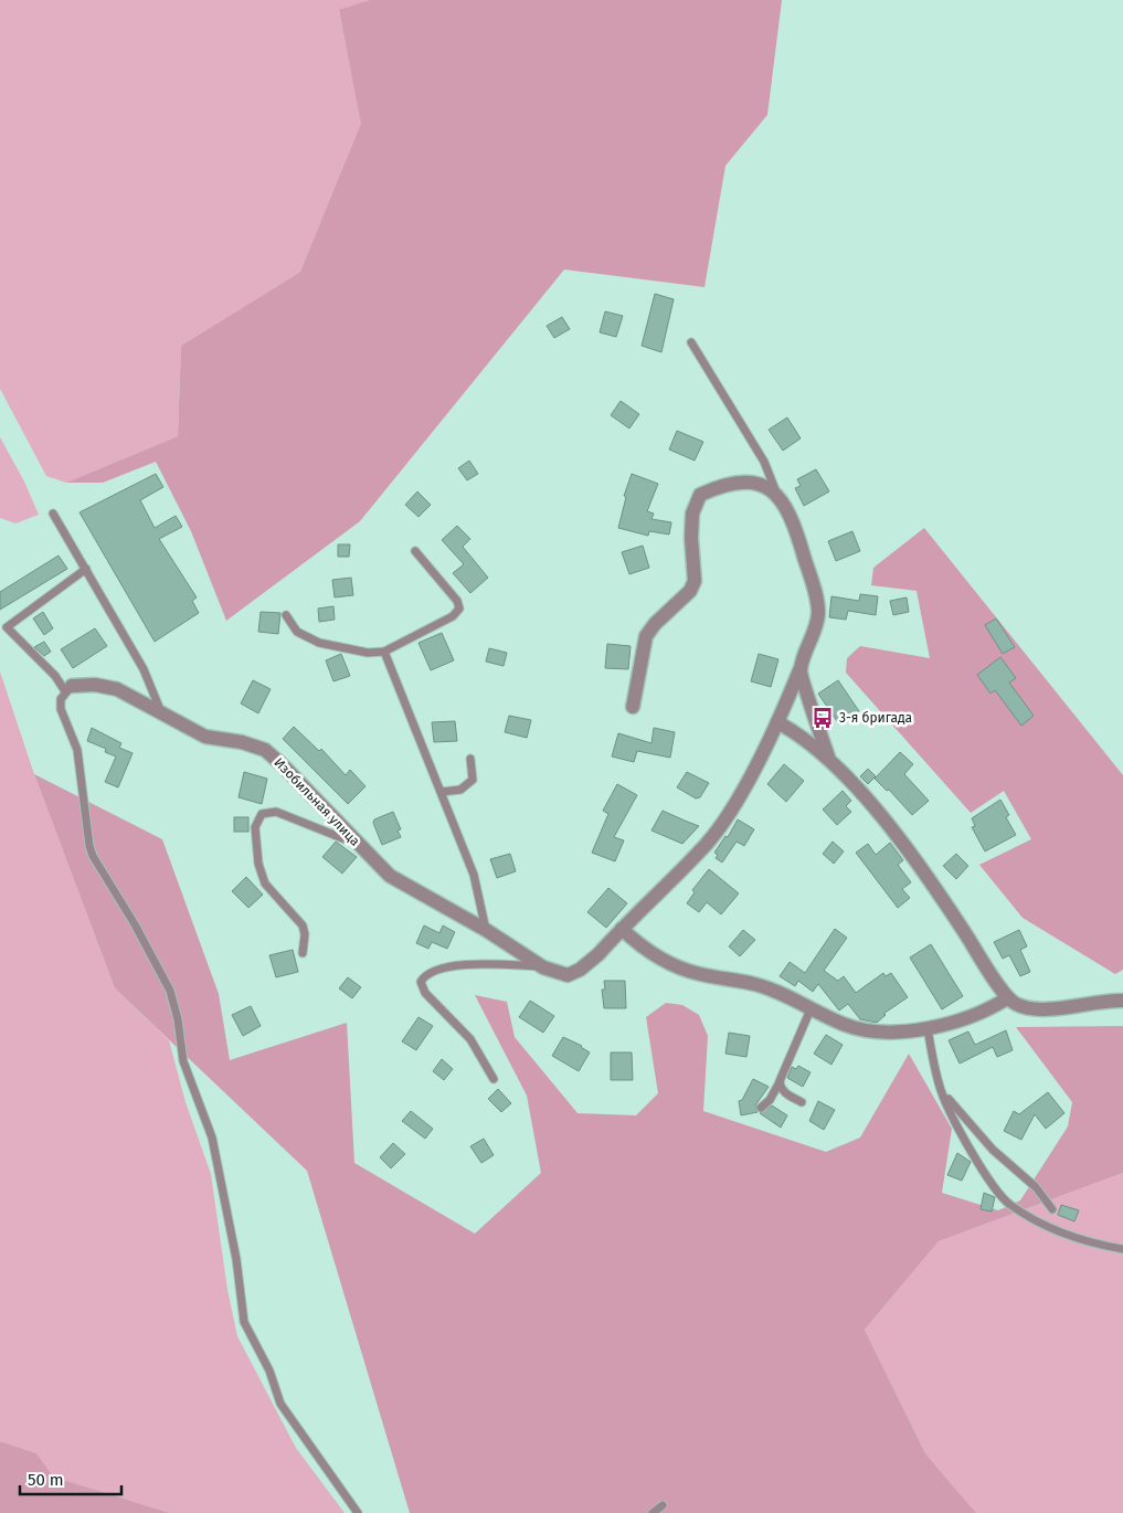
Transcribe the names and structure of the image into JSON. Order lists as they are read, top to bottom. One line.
{"streets":{"street":["Изобильная улица"]},"places":{"bus stop":["3-я бригада"]},"scale_bar":"50 m"}
